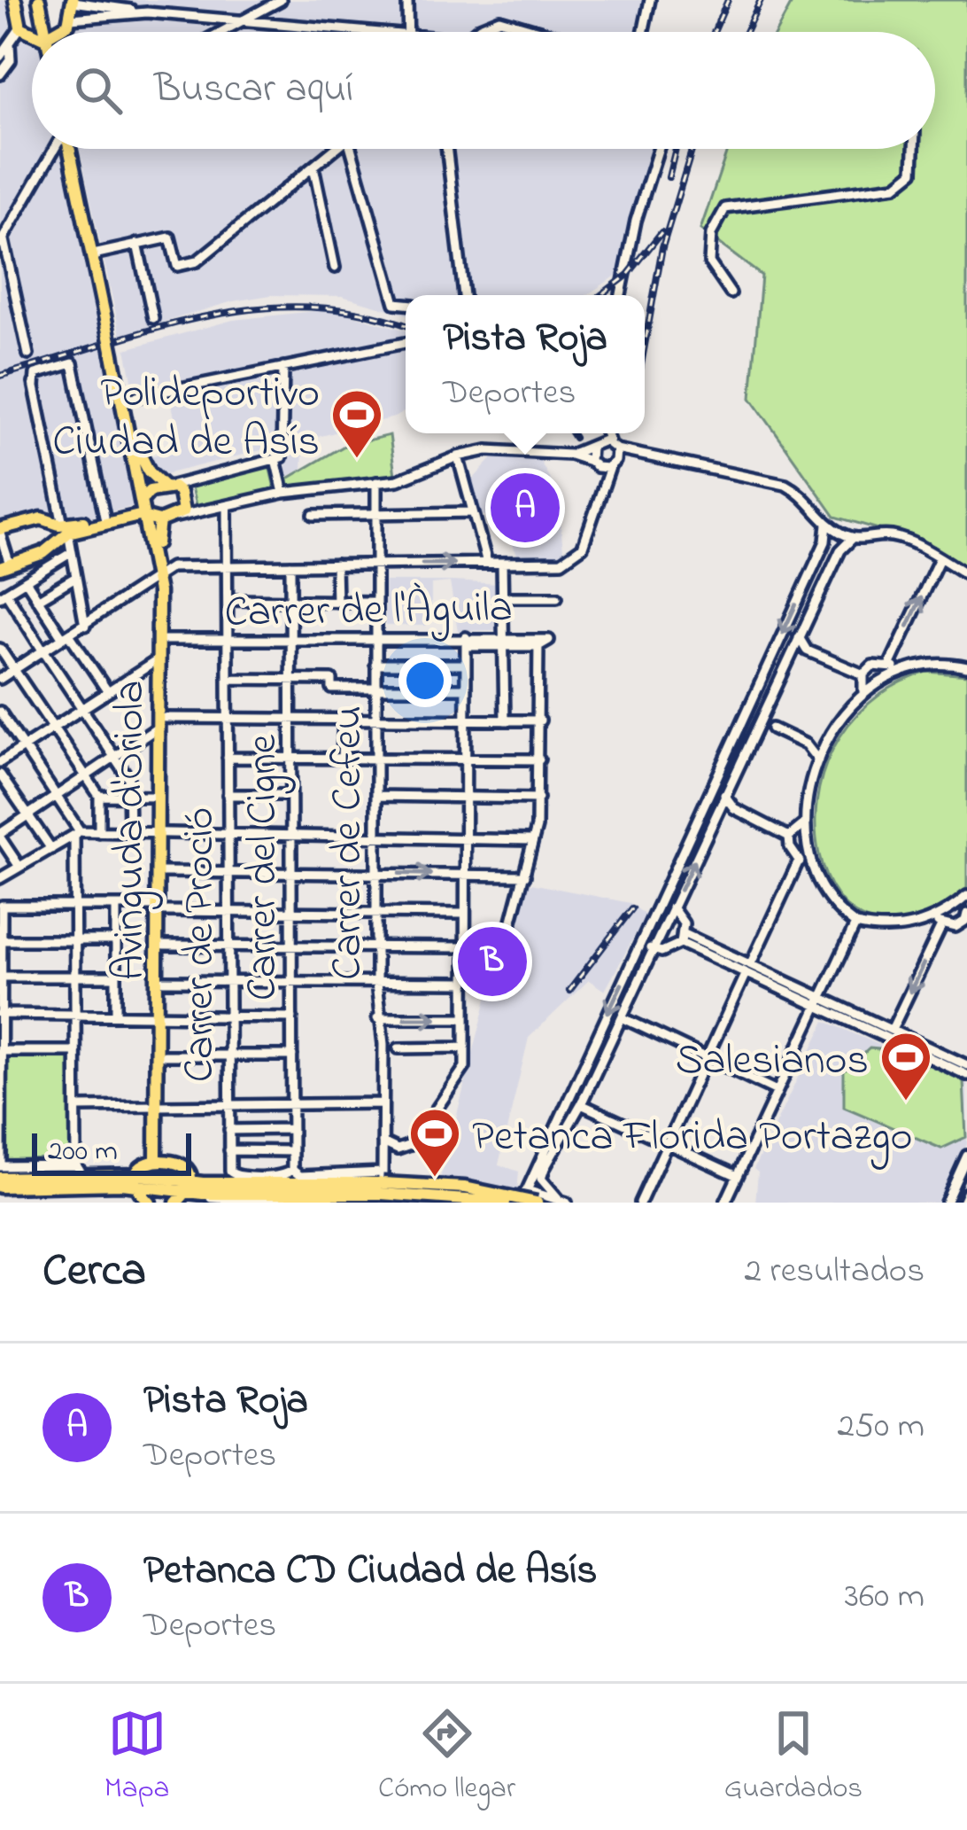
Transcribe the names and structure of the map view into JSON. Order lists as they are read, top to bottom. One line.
{"streets":{"main road":["Avinguda d'Oriola"],"street":["Carrer de l'Àguila","Carrer de Cefeu","Carrer del Cigne","Carrer de Proció"]},"crossings":[["Carrer de l'Àguila","Avinguda d'Oriola"],["Carrer de l'Àguila","Carrer de Cefeu"],["Carrer de l'Àguila","Carrer del Cigne"],["Carrer de l'Àguila","Carrer de Proció"],["Carrer del Cigne","Carrer de Proció"]],"places":{"sports":["Polideportivo Ciudad de Asís","Salesianos","Petanca Florida Portazgo"]},"scale_bar":"200 m","page":{"search":"Buscar aquí","popup":["Pista Roja","Deportes"],"pins":["A","B"],"scale":"200 m","heading":["Cerca","2 resultados"],"list":[{"mark":"A","name":"Pista Roja","note":"Deportes","value":"250 m"},{"mark":"B","name":"Petanca CD Ciudad de Asís","note":"Deportes","value":"360 m"}],"nav":["Mapa","Cómo llegar","Guardados"]}}
